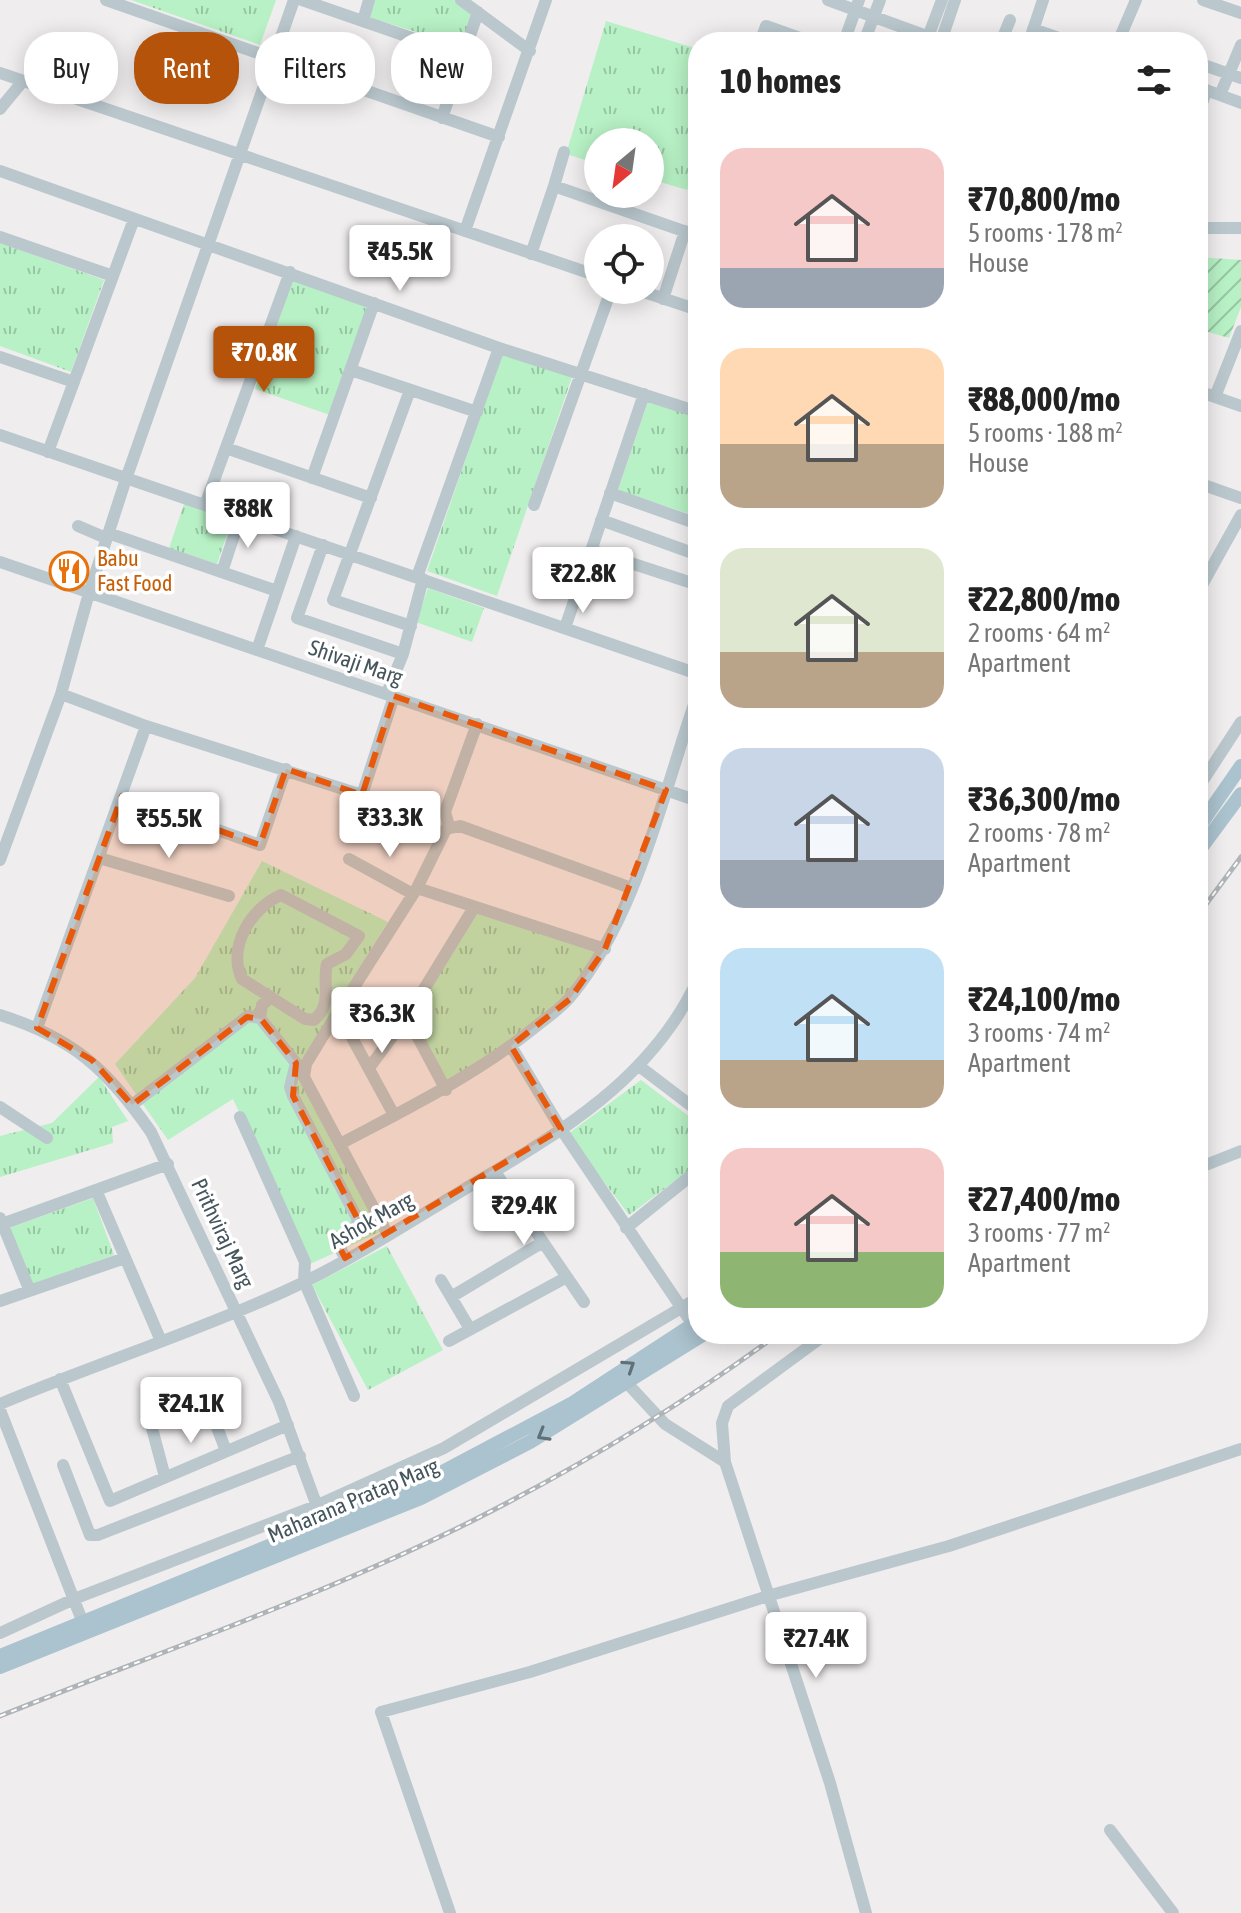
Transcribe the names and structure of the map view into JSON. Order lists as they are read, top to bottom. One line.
{"streets":{"main road":["Maharana Pratap Marg"],"street":["Shivaji Marg","Ashok Marg","Prithviraj Marg"]},"crossings":[["Ashok Marg","Prithviraj Marg"],["Prithviraj Marg","Maharana Pratap Marg"]],"places":{"restaurant":["Babu Fast Food"]},"north":"bottom left","page":{"chip":["Buy","Rent","Filters","New"],"heading":"10 homes","list":[{"name":"₹70,800/mo","note":"5 rooms · 178 m² · House"},{"name":"₹88,000/mo","note":"5 rooms · 188 m² · House"},{"name":"₹22,800/mo","note":"2 rooms · 64 m² · Apartment"},{"name":"₹36,300/mo","note":"2 rooms · 78 m² · Apartment"},{"name":"₹24,100/mo","note":"3 rooms · 74 m² · Apartment"},{"name":"₹27,400/mo","note":"3 rooms · 77 m² · Apartment"}],"price":["₹45.5K","₹70.8K","₹88K","₹22.8K","₹33.3K","₹55.5K","₹36.3K","₹29.4K","₹24.1K","₹27.4K"]}}
